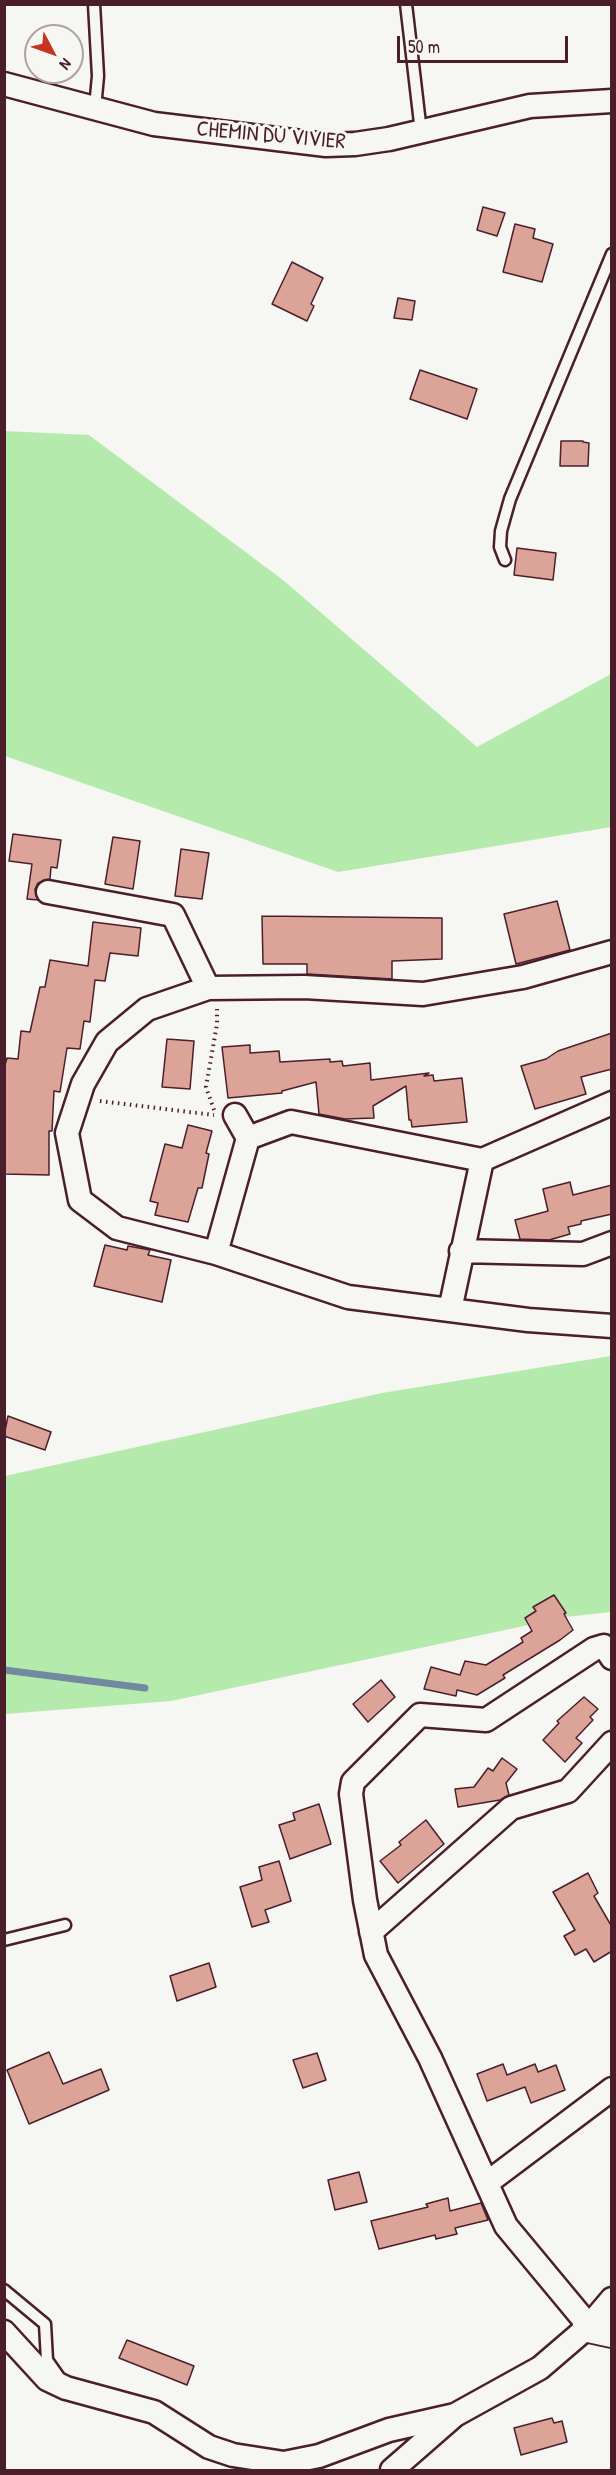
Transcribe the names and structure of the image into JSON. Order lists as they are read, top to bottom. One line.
{"streets":{"street":["CHEMIN DU VIVIER"]},"scale_bar":"50 m","north":"bottom right"}
